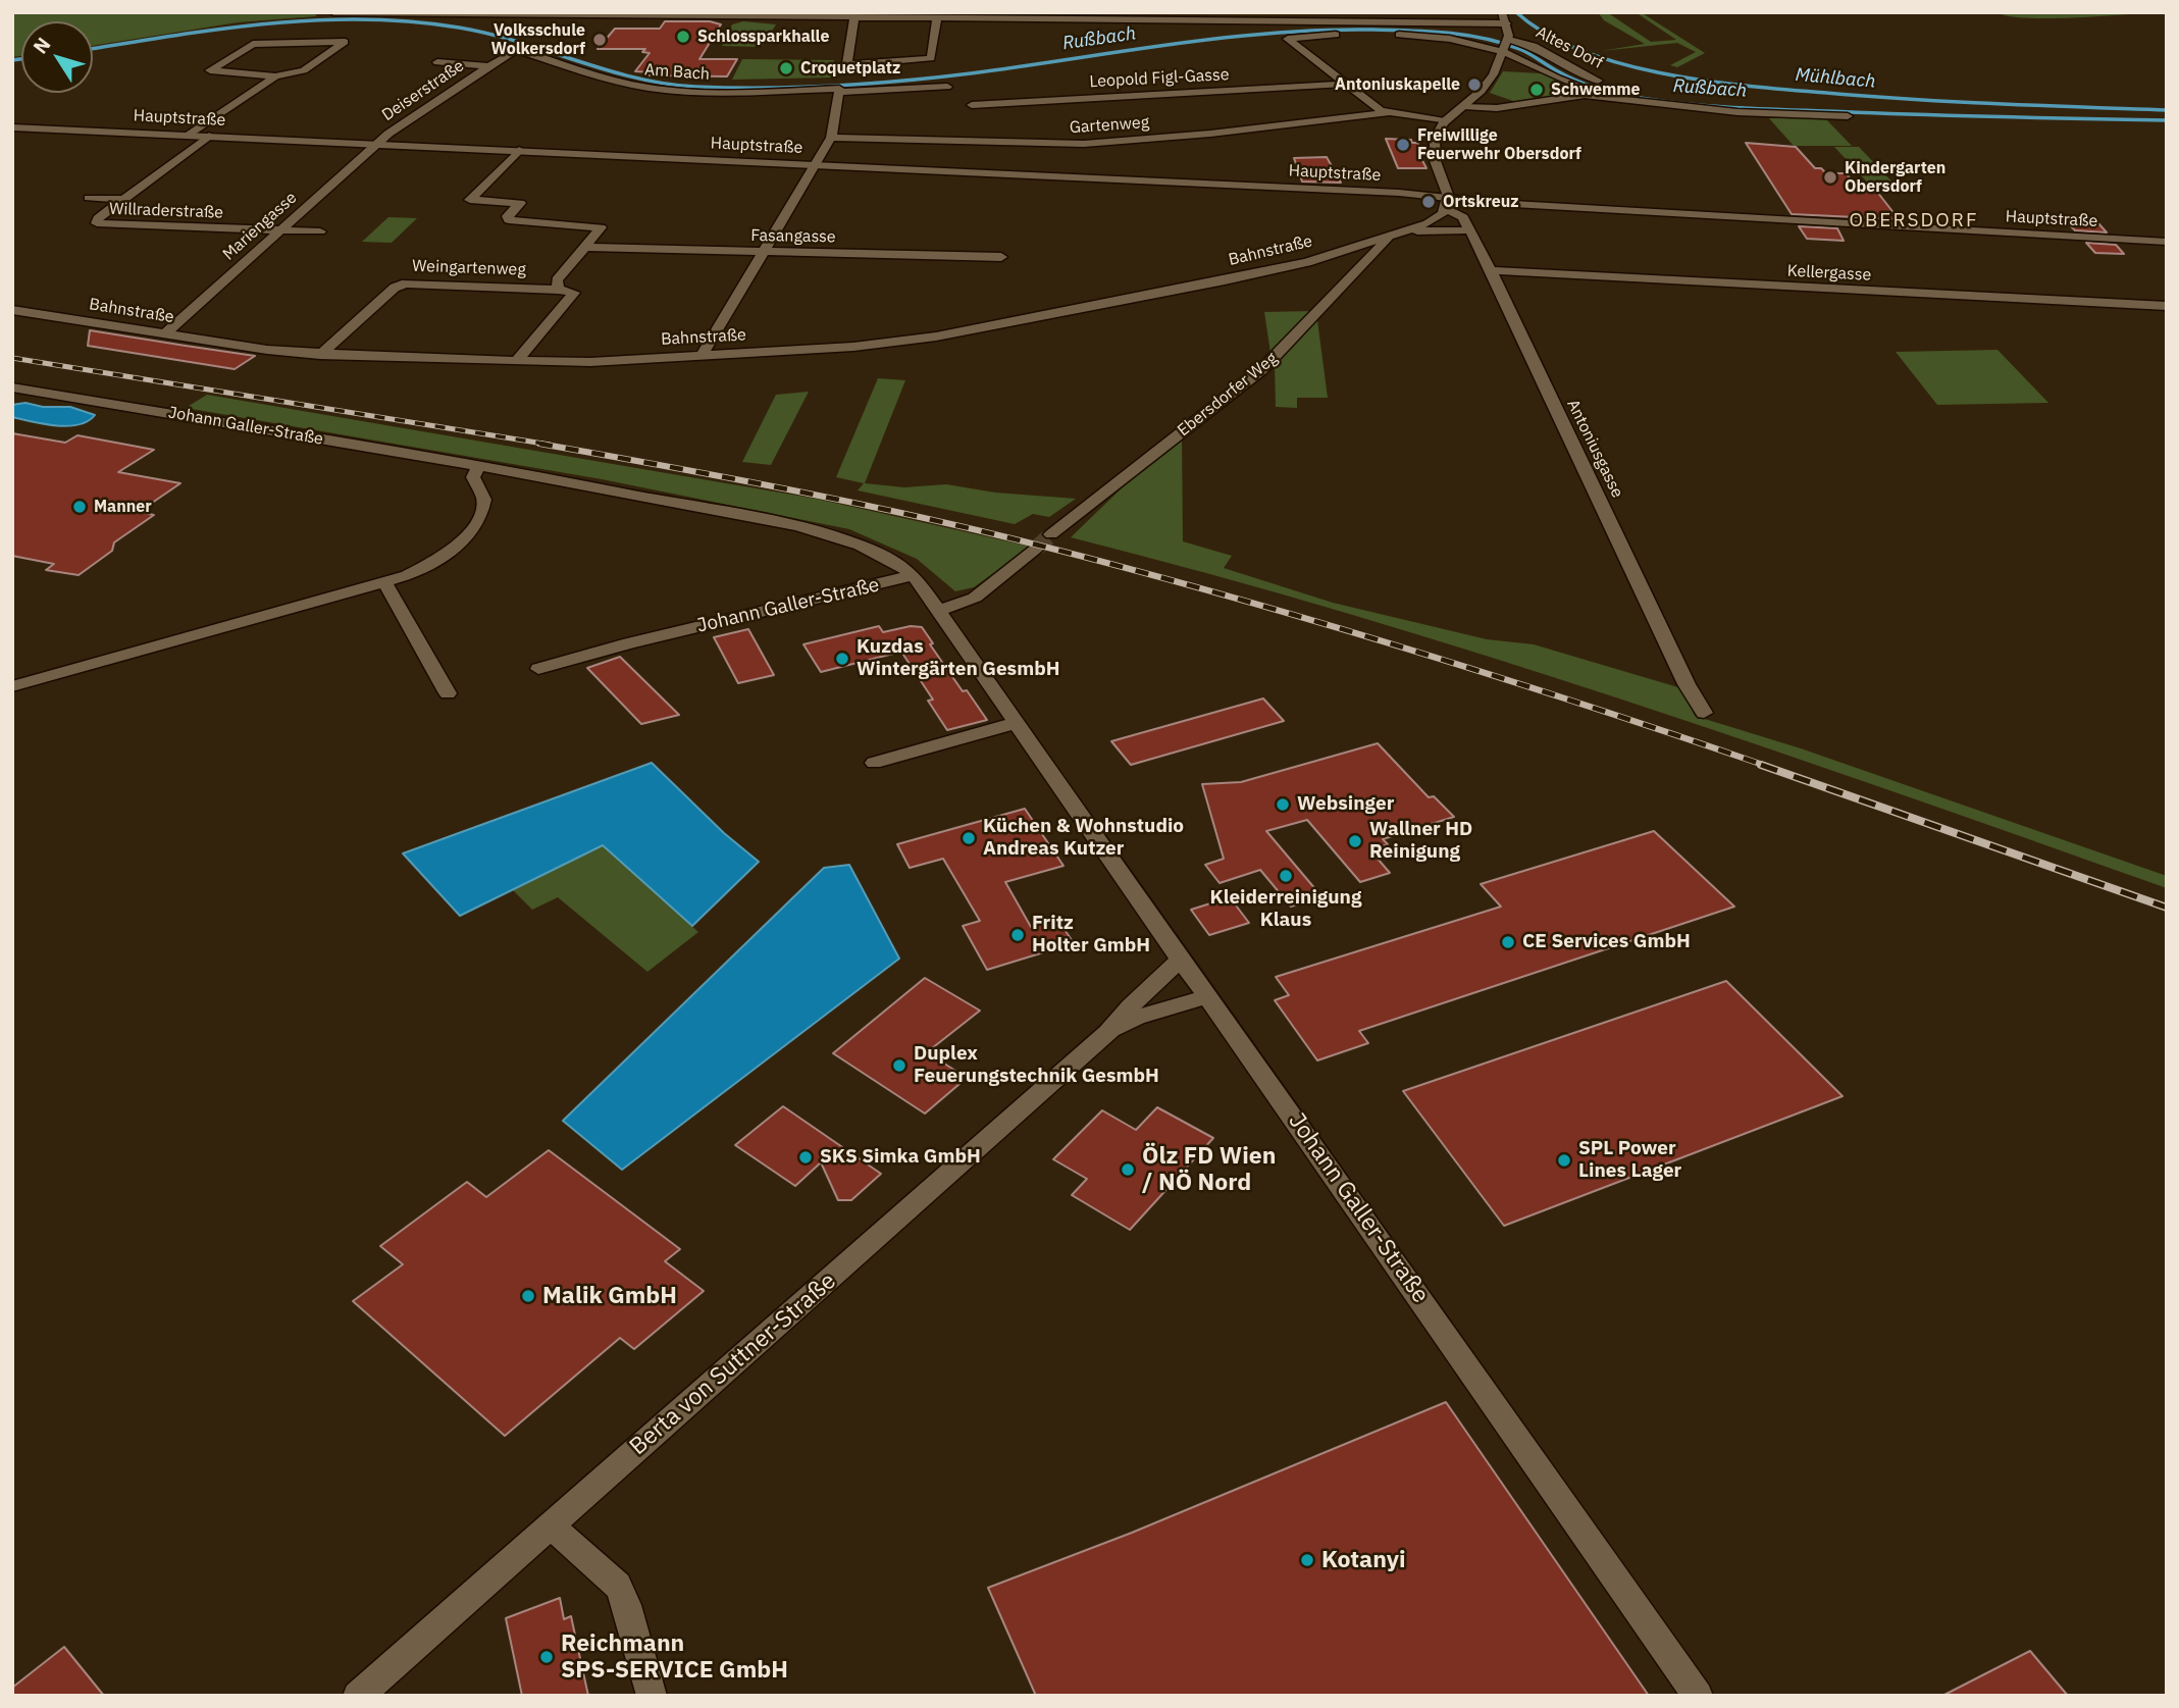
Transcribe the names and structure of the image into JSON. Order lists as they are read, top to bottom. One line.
{"streets":{"street":["Altes Dorf","Am Bach","Leopold Figl-Gasse","Deiserstraße","Hauptstraße","Gartenweg","Willraderstraße","Mariengasse","Fasangasse","Bahnstraße","Weingartenweg","Kellergasse","Ebersdorfer Weg","Johann Galler-Straße","Antoniusgasse","Berta von Suttner-Straße"]},"crossings":[["Am Bach","Deiserstraße"],["Deiserstraße","Hauptstraße"],["Deiserstraße","Mariengasse"],["Hauptstraße","Mariengasse"],["Hauptstraße","Antoniusgasse"],["Willraderstraße","Mariengasse"],["Mariengasse","Bahnstraße"],["Bahnstraße","Weingartenweg"],["Bahnstraße","Ebersdorfer Weg"],["Kellergasse","Antoniusgasse"],["Johann Galler-Straße","Berta von Suttner-Straße"]],"districts":["OBERSDORF"],"water":["Rußbach","Mühlbach"],"places":["Schlossparkhalle","Volksschule Wolkersdorf","Croquetplatz","Antoniuskapelle","Schwemme","Freiwillige Feuerwehr Obersdorf","Kindergarten Obersdorf","Ortskreuz","Manner","Kuzdas Wintergärten GesmbH","Websinger","Küchen & Wohnstudio Andreas Kutzer","Wallner HD Reinigung","Kleiderreinigung Klaus","Fritz Holter GmbH","CE Services GmbH","Duplex Feuerungstechnik GesmbH","SKS Simka GmbH","SPL Power Lines Lager","Ölz FD Wien / NÖ Nord","Malik GmbH","Kotanyi","Reichmann SPS-SERVICE GmbH"],"north":"top left"}
